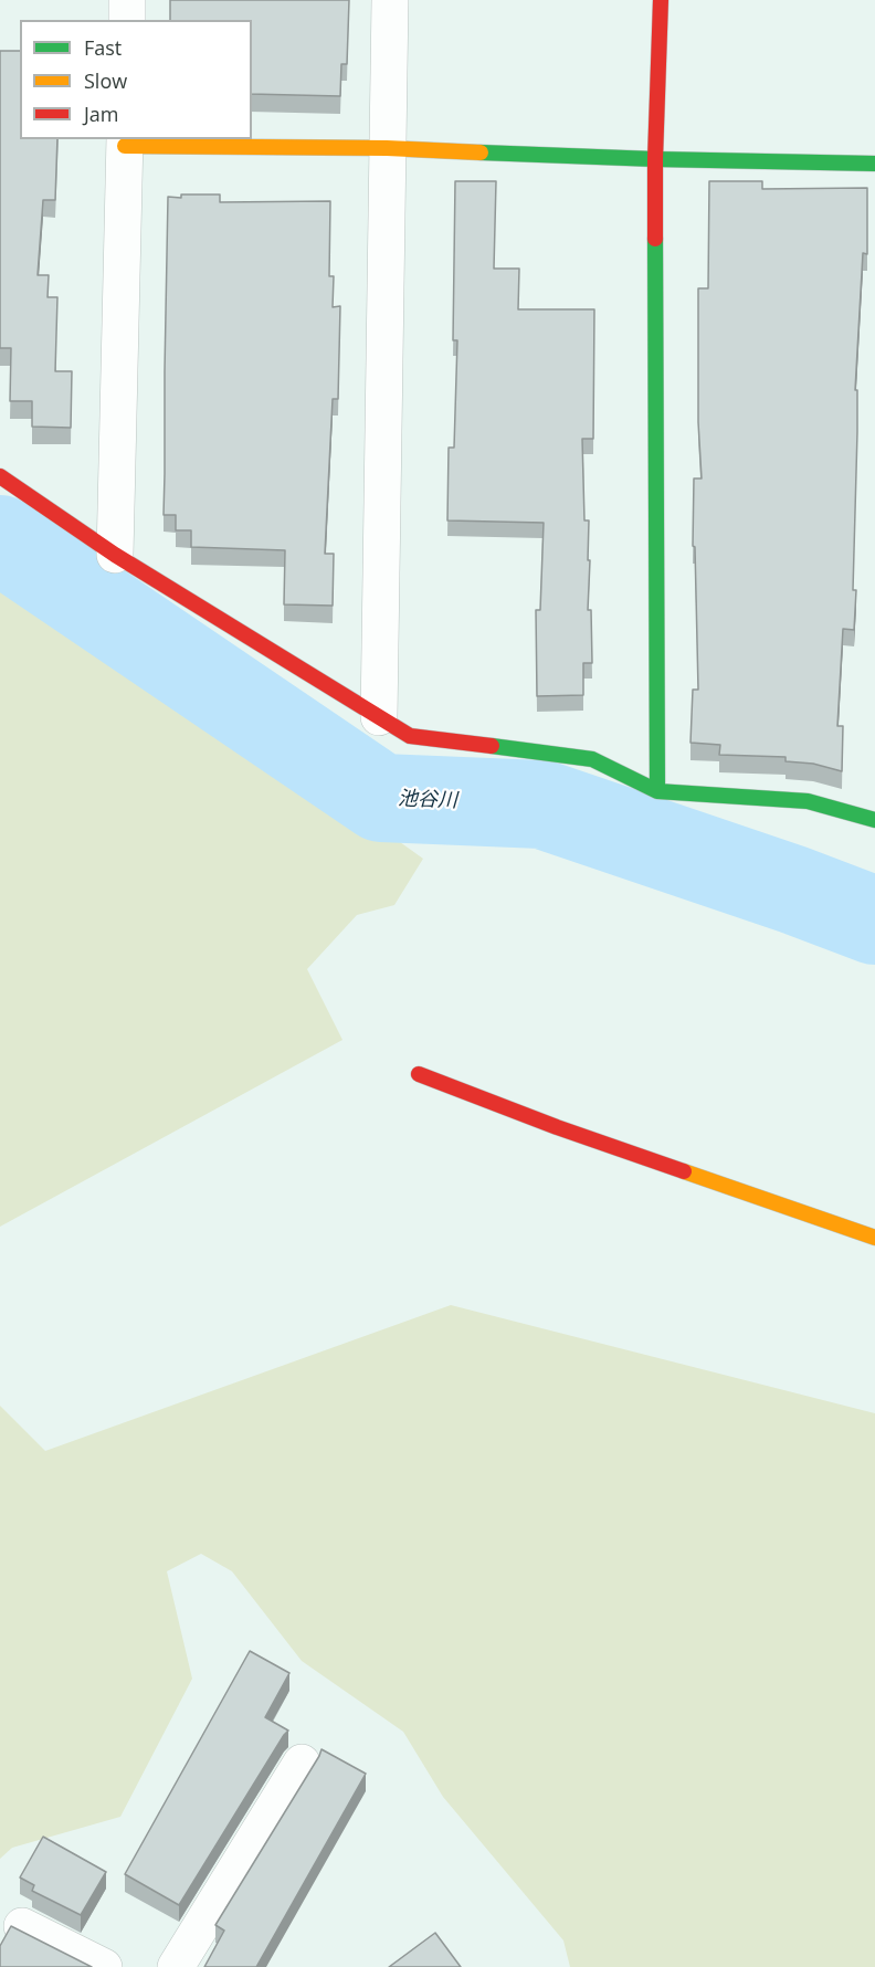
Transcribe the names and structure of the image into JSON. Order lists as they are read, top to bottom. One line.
{"water":["池谷川"],"legend":["Fast","Slow","Jam"]}
